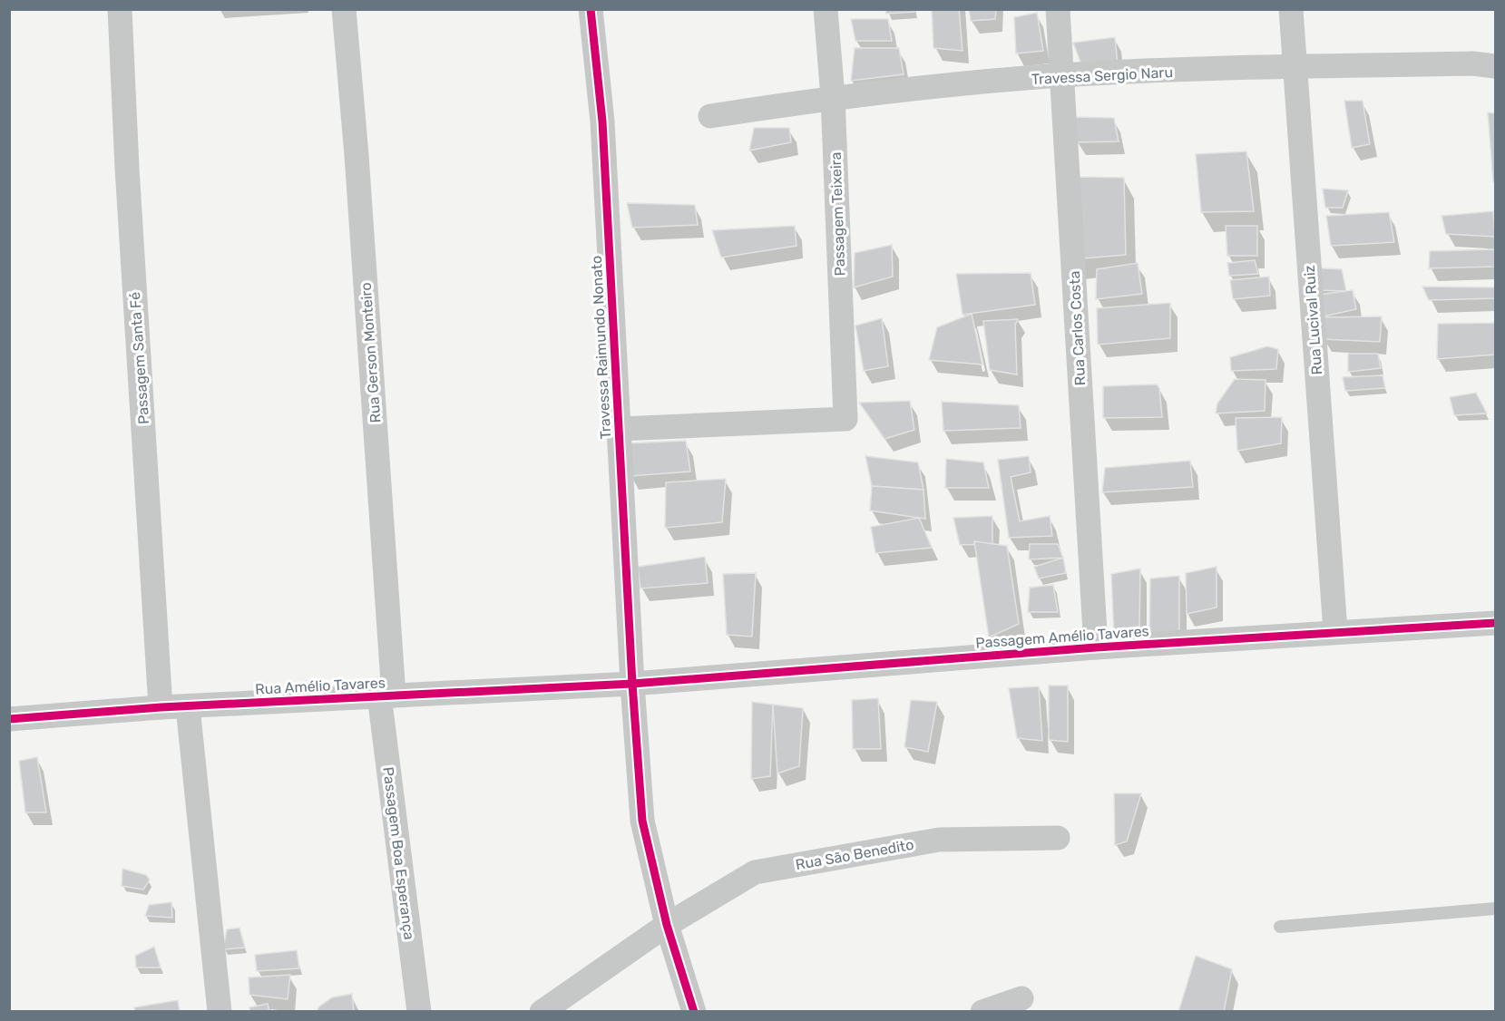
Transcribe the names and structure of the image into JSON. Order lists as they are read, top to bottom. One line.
{"streets":{"street":["Travessa Sergio Naru","Passagem Teixeira","Rua Lucival Ruiz","Rua Carlos Costa","Travessa Raimundo Nonato","Rua Gerson Monteiro","Passagem Santa Fé","Passagem Amélio Tavares","Rua Amélio Tavares","Passagem Boa Esperança","Rua São Benedito"]},"crossings":[["Travessa Sergio Naru","Passagem Teixeira"],["Travessa Sergio Naru","Rua Lucival Ruiz"],["Travessa Sergio Naru","Rua Carlos Costa"],["Passagem Teixeira","Travessa Raimundo Nonato"],["Rua Lucival Ruiz","Passagem Amélio Tavares"],["Rua Carlos Costa","Passagem Amélio Tavares"],["Travessa Raimundo Nonato","Passagem Amélio Tavares"],["Travessa Raimundo Nonato","Rua Amélio Tavares"],["Travessa Raimundo Nonato","Rua São Benedito"],["Rua Gerson Monteiro","Rua Amélio Tavares"],["Rua Gerson Monteiro","Passagem Boa Esperança"],["Passagem Santa Fé","Rua Amélio Tavares"],["Passagem Amélio Tavares","Rua Amélio Tavares"],["Rua Amélio Tavares","Passagem Boa Esperança"]]}
